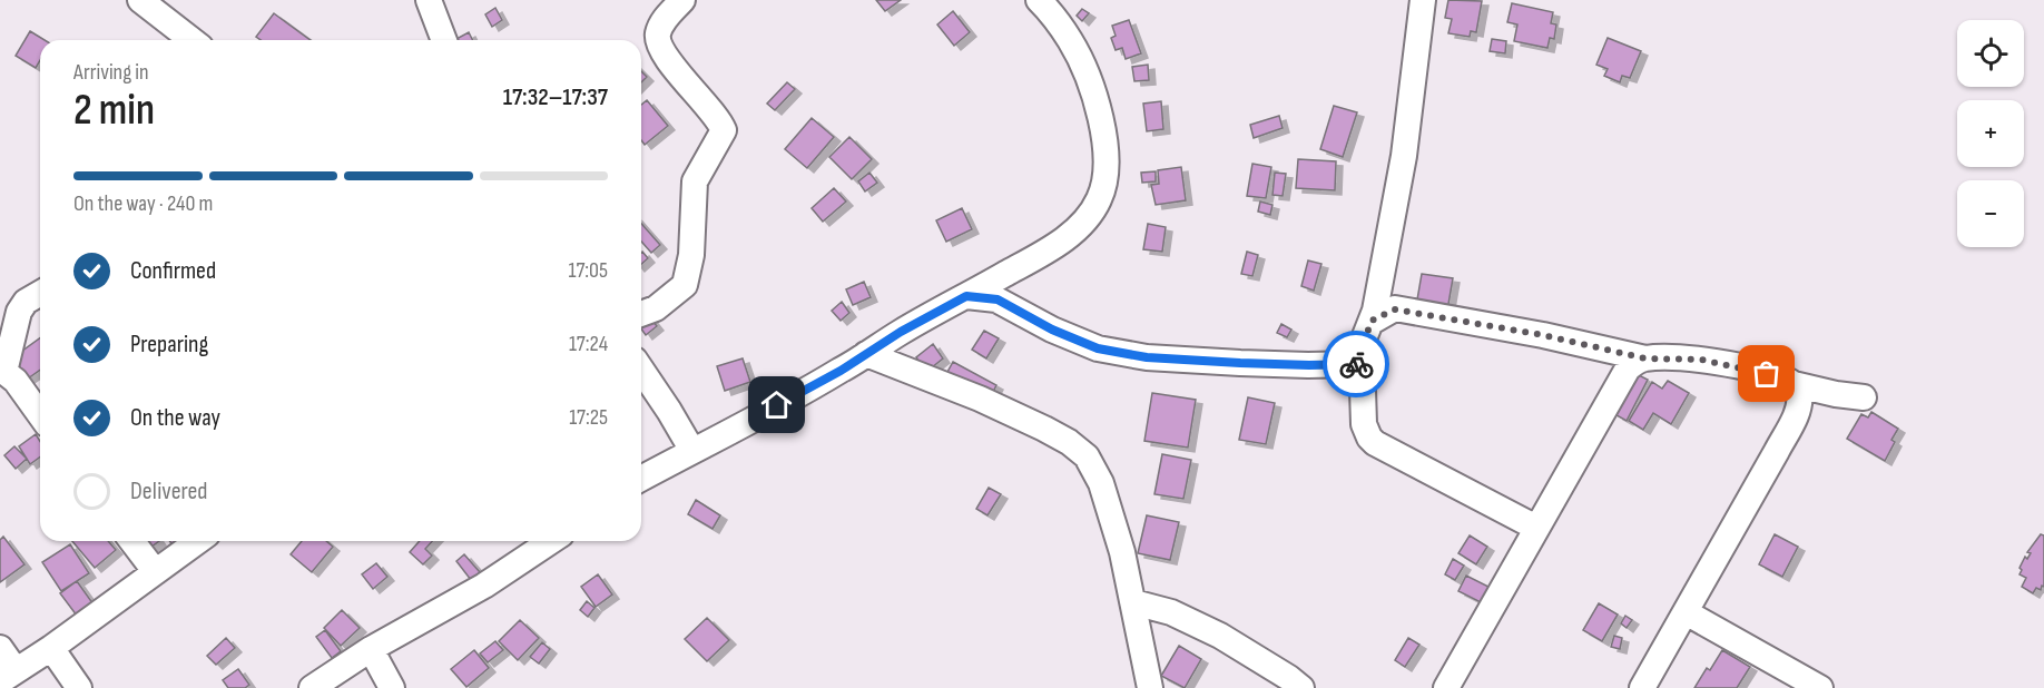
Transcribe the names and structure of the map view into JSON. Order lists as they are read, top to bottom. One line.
{"page":{"map_buttons":["+","−"],"heading":["2 min","Arriving in","17:32–17:37"],"bar":"On the way · 240 m","list":[["Confirmed","17:05"],["Preparing","17:24"],["On the way","17:25"],"Delivered"]}}
